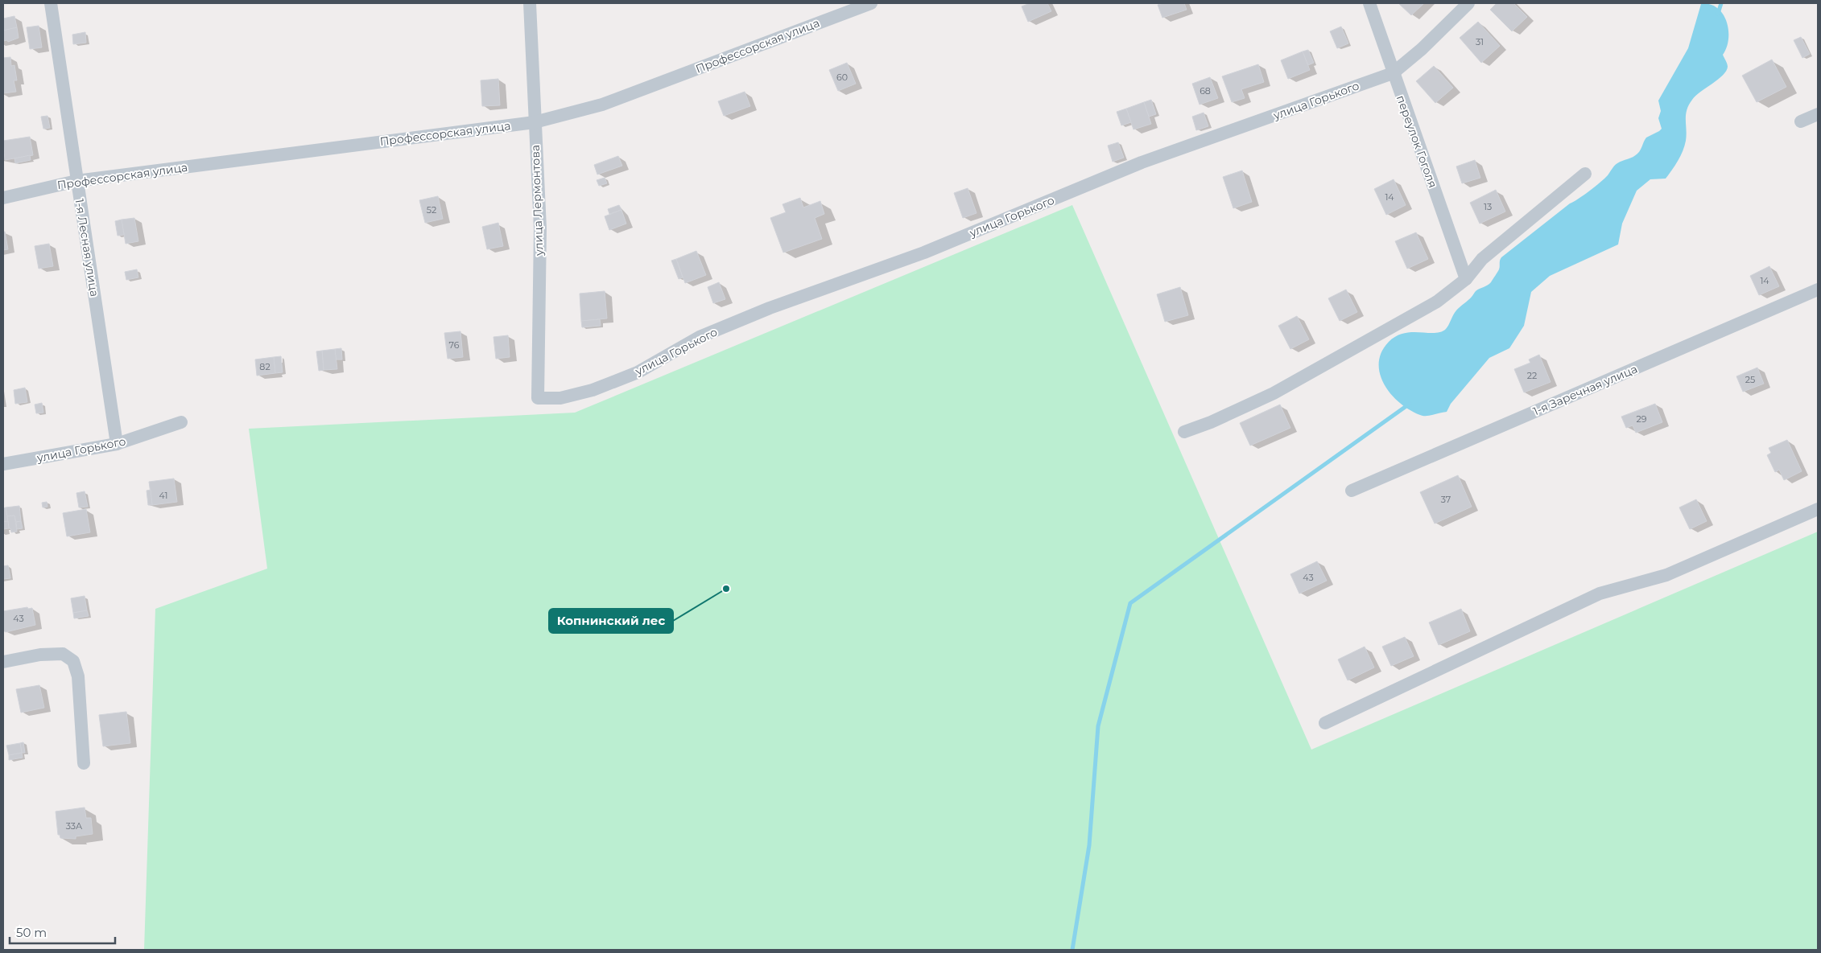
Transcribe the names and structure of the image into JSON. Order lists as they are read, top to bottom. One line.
{"streets":{"street":["Профессорская улица","улица Горького","переулок Гоголя","улица Лермонтова","1-я Лесная улица","1-я Заречная улица"]},"crossings":[["Профессорская улица","улица Лермонтова"],["Профессорская улица","1-я Лесная улица"],["улица Горького","переулок Гоголя"],["улица Горького","улица Лермонтова"],["улица Горького","1-я Лесная улица"]],"places":["Копнинский лес"],"house_numbers":["31","60","68","14","13","52","14","76","82","22","25","29","41","37","43","43","33А"],"scale_bar":"50 m"}
